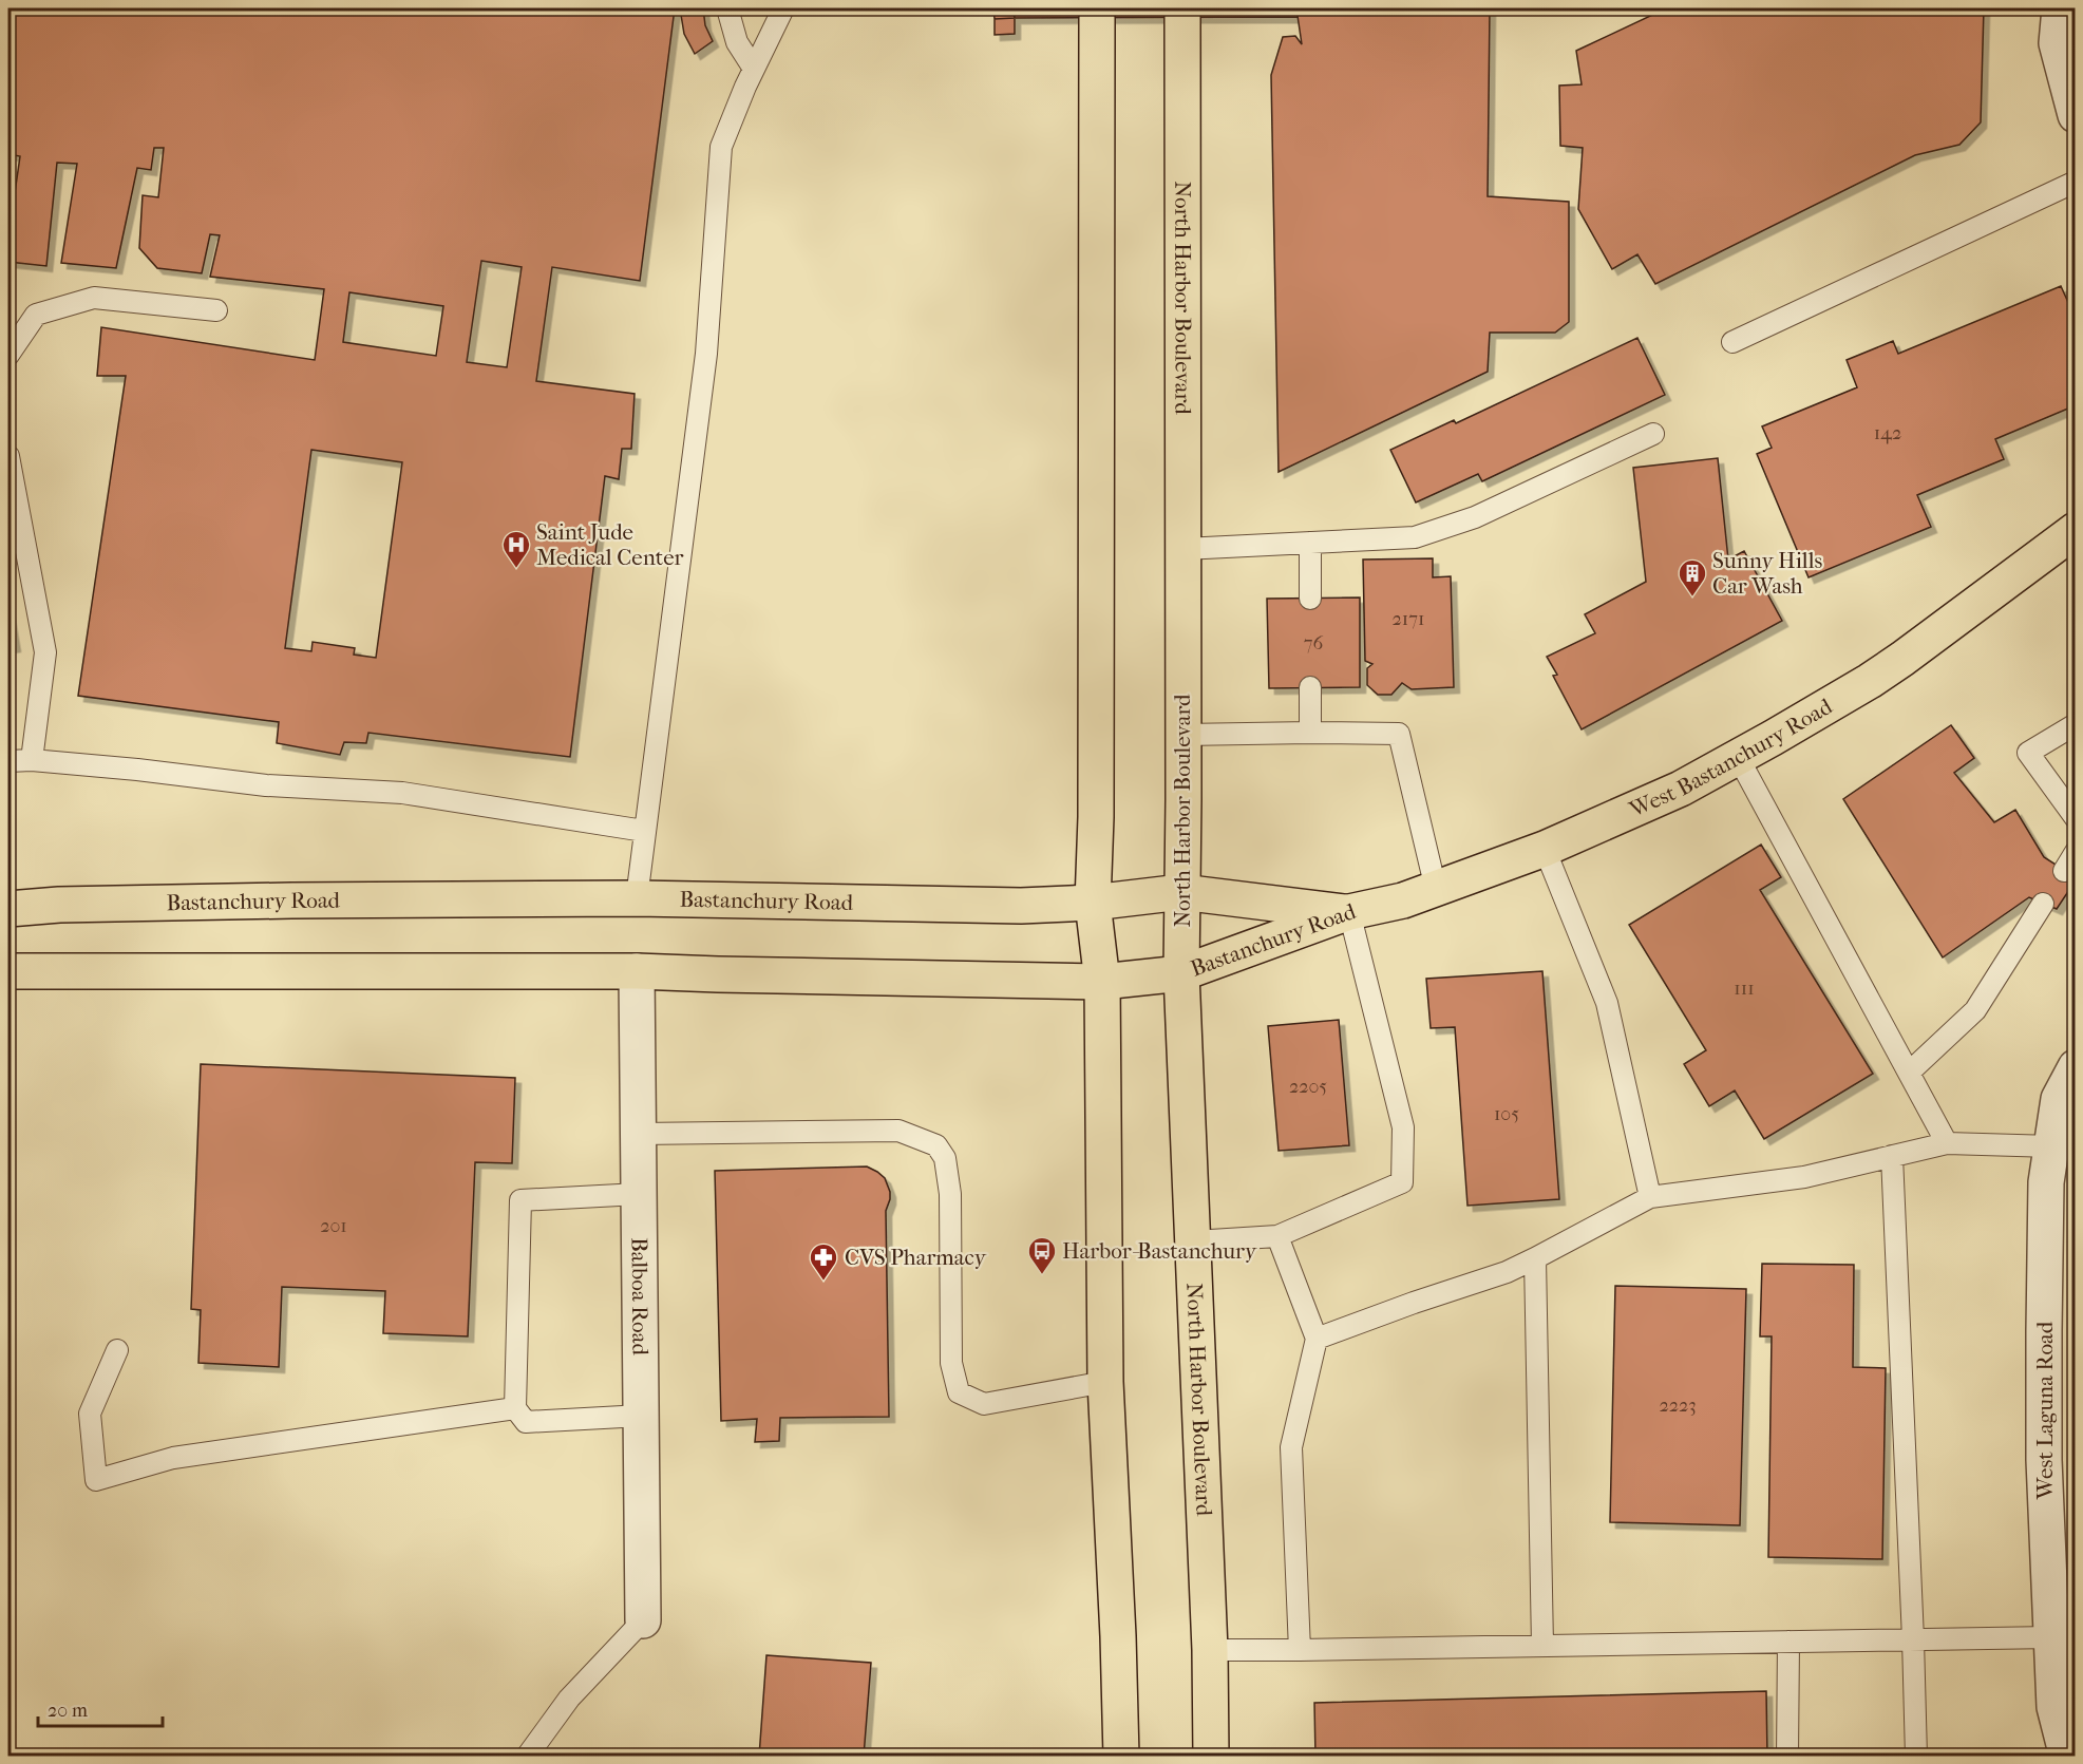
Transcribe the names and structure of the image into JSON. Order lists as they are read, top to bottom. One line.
{"streets":{"main road":["North Harbor Boulevard","West Bastanchury Road","Bastanchury Road"],"street":["Balboa Road","West Laguna Road"]},"crossings":[["North Harbor Boulevard","Bastanchury Road"],["West Bastanchury Road","Bastanchury Road"],["Bastanchury Road","Balboa Road"]],"places":{"hospital":["Saint Jude Medical Center"],"building":["Sunny Hills Car Wash"],"bus stop":["Harbor-Bastanchury"],"pharmacy":["CVS Pharmacy"]},"house_numbers":["142","2171","76","111","2205","105","201","2223"],"scale_bar":"20 m"}
